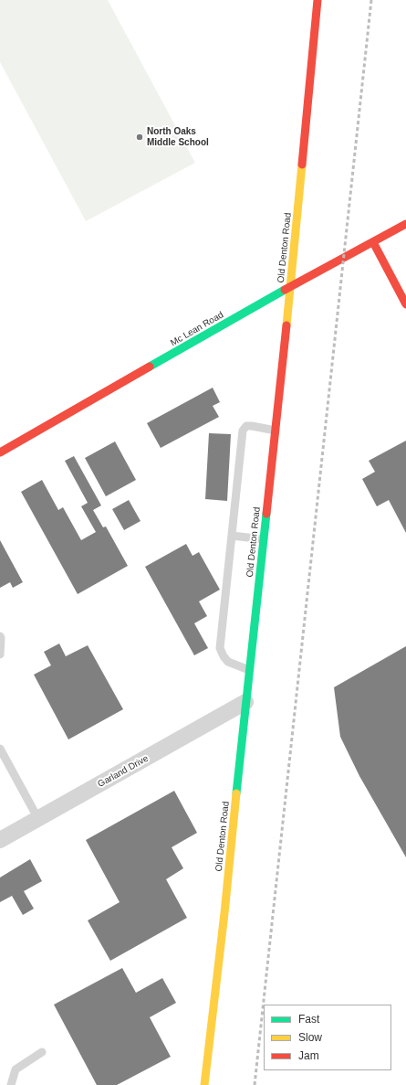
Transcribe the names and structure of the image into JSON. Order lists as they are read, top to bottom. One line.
{"streets":{"street":["Old Denton Road","Mc Lean Road","Garland Drive"]},"crossings":[["Old Denton Road","Mc Lean Road"],["Old Denton Road","Garland Drive"]],"places":["North Oaks Middle School"],"legend":["Fast","Slow","Jam"]}
